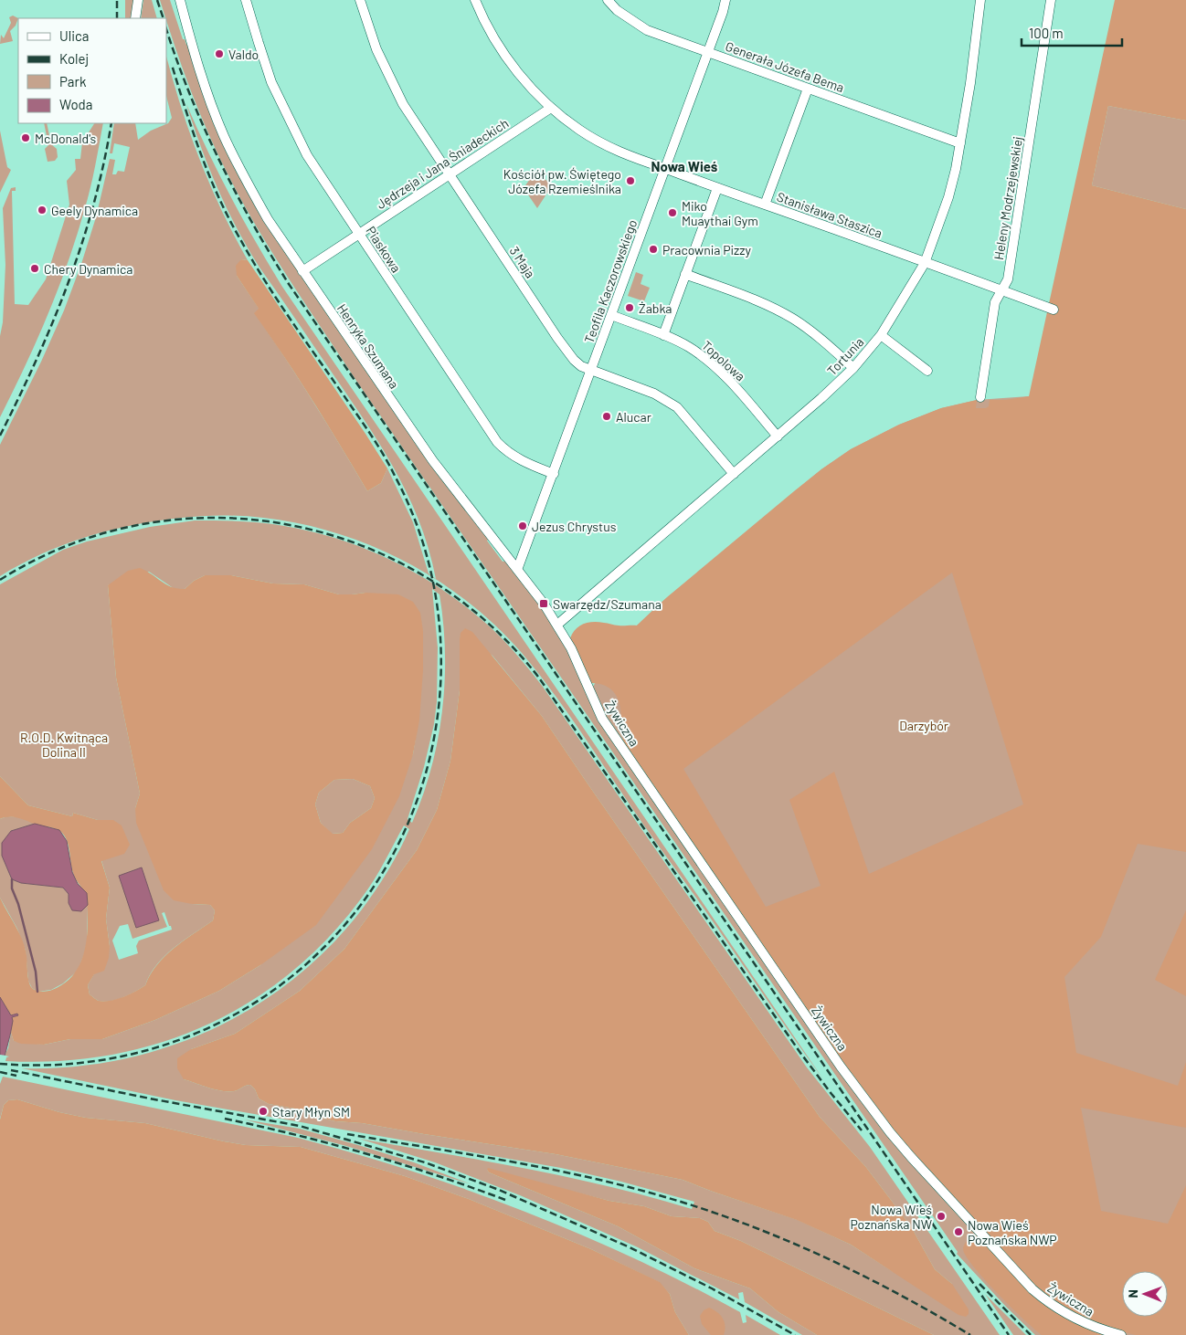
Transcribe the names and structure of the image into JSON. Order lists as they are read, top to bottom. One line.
{"streets":{"street":["Generała Józefa Bema","Jędrzeja i Jana Śniadeckich","Heleny Modrzejewskiej","Stanisława Staszica","Piaskowa","3 Maja","Teofila Kaczorowskiego","Henryka Szumana","Tortunia","Topolowa","Żywiczna"]},"crossings":[["Generała Józefa Bema","Teofila Kaczorowskiego"],["Generała Józefa Bema","Tortunia"],["Jędrzeja i Jana Śniadeckich","Stanisława Staszica"],["Jędrzeja i Jana Śniadeckich","Piaskowa"],["Jędrzeja i Jana Śniadeckich","3 Maja"],["Jędrzeja i Jana Śniadeckich","Henryka Szumana"],["Heleny Modrzejewskiej","Stanisława Staszica"],["Stanisława Staszica","Teofila Kaczorowskiego"],["Stanisława Staszica","Tortunia"],["Piaskowa","Teofila Kaczorowskiego"],["3 Maja","Teofila Kaczorowskiego"],["3 Maja","Tortunia"],["Teofila Kaczorowskiego","Henryka Szumana"],["Teofila Kaczorowskiego","Topolowa"],["Henryka Szumana","Tortunia"],["Henryka Szumana","Żywiczna"],["Tortunia","Topolowa"]],"districts":["Nowa Wieś"],"parks":["Darzybór","R.O.D. Kwitnąca Dolina II"],"places":{"other":["Valdo","McDonald's","Kościół pw. Świętego Józefa Rzemieślnika","Geely Dynamica","Miko Muaythai Gym","Pracownia Pizzy","Chery Dynamica","Żabka","Alucar","Jezus Chrystus","Stary Młyn SM","Nowa Wieś Poznańska NW","Nowa Wieś Poznańska NWP"],"transit":["Swarzędz/Szumana"]},"legend":["Ulica","Kolej","Park","Woda"],"scale_bar":"100 m","north":"left"}
